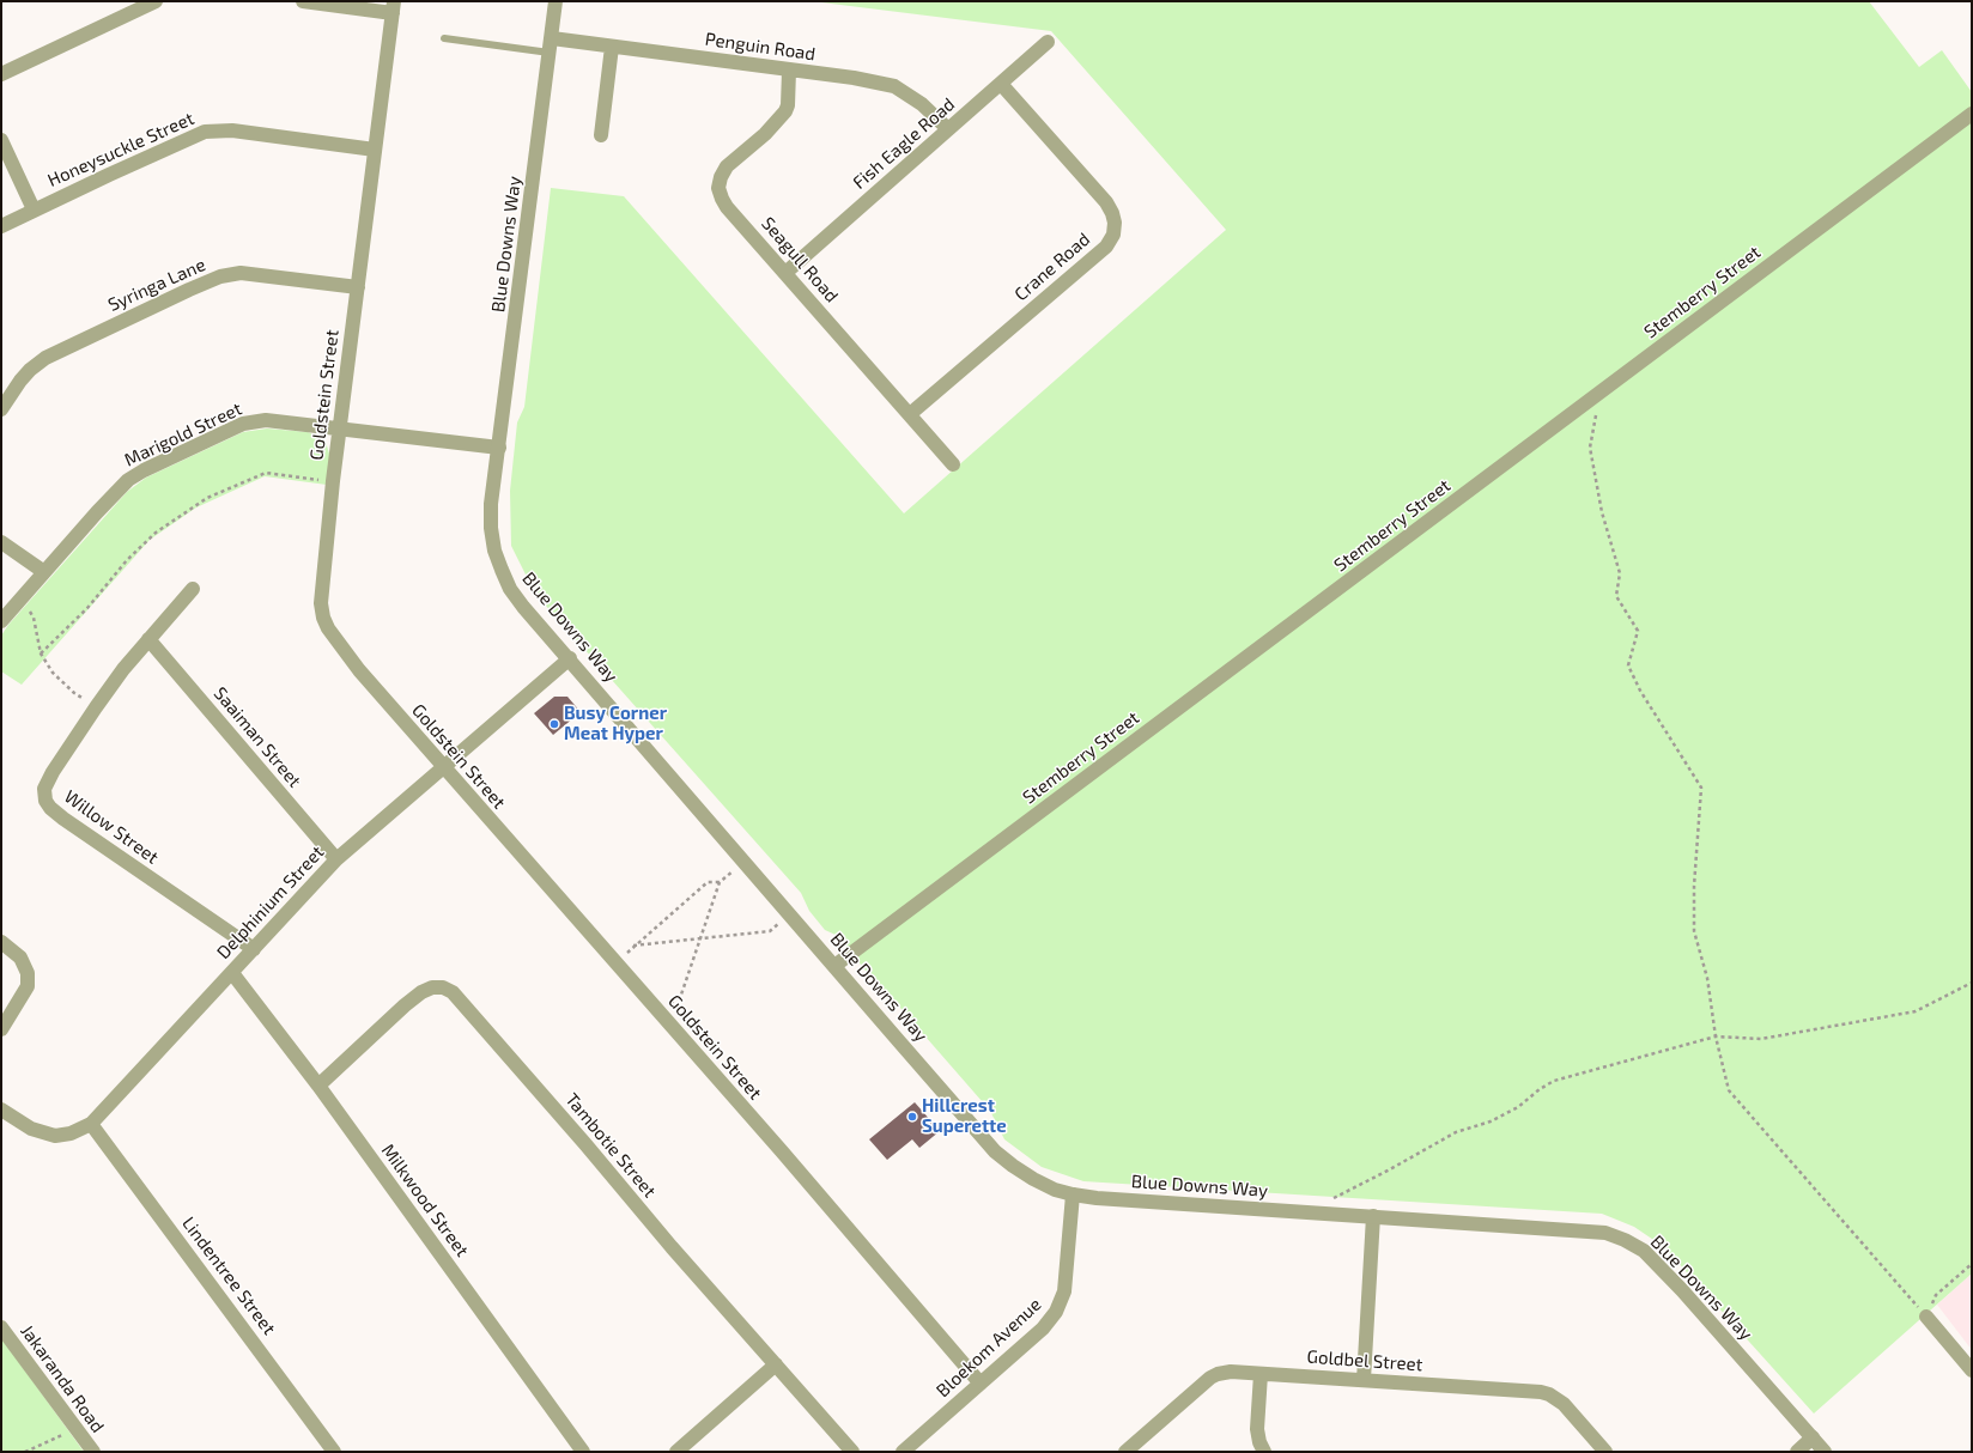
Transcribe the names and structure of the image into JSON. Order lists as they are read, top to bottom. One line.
{"streets":{"street":["Penguin Road","Fish Eagle Road","Honeysuckle Street","Blue Downs Way","Seagull Road","Crane Road","Syringa Lane","Stemberry Street","Goldstein Street","Marigold Street","Saaiman Street","Willow Street","Delphinium Street","Tambotie Street","Milkwood Street","Lindentree Street","Bloekom Avenue","Goldbel Street","Jakaranda Road"]},"crossings":[["Penguin Road","Fish Eagle Road"],["Penguin Road","Blue Downs Way"],["Penguin Road","Seagull Road"],["Fish Eagle Road","Seagull Road"],["Fish Eagle Road","Crane Road"],["Honeysuckle Street","Goldstein Street"],["Blue Downs Way","Stemberry Street"],["Blue Downs Way","Marigold Street"],["Blue Downs Way","Delphinium Street"],["Blue Downs Way","Bloekom Avenue"],["Seagull Road","Crane Road"],["Syringa Lane","Goldstein Street"],["Goldstein Street","Marigold Street"],["Goldstein Street","Delphinium Street"],["Goldstein Street","Bloekom Avenue"],["Saaiman Street","Willow Street"],["Saaiman Street","Delphinium Street"],["Willow Street","Delphinium Street"],["Delphinium Street","Milkwood Street"],["Delphinium Street","Lindentree Street"],["Tambotie Street","Milkwood Street"]],"places":["Busy Corner Meat Hyper","Hillcrest Superette"]}
